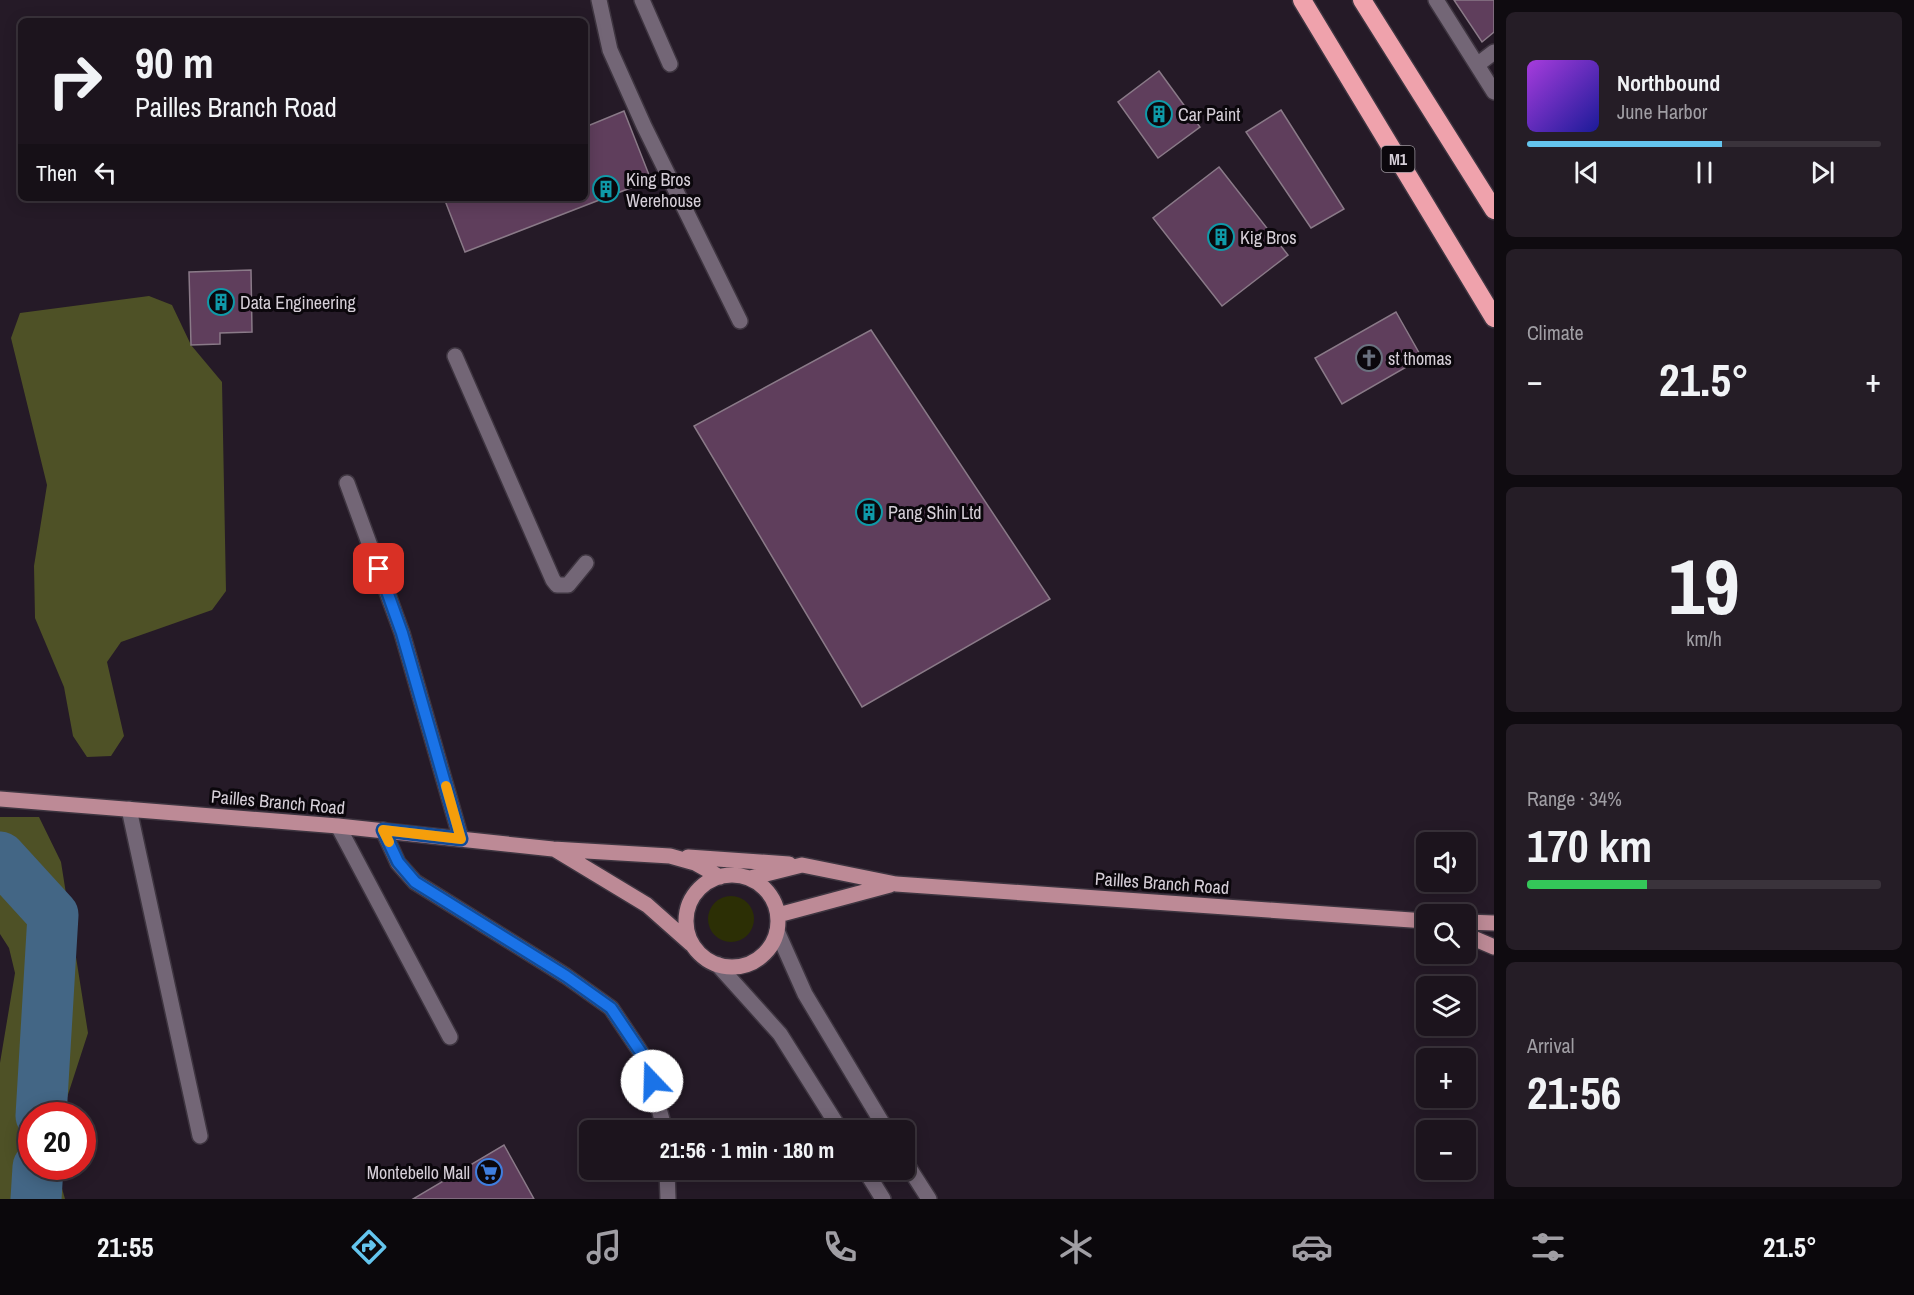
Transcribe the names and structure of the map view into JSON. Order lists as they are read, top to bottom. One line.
{"streets":{"highway":["M1"],"main road":["Pailles Branch Road"]},"places":{"building":["Car Paint","King Bros Werehouse","Kig Bros","Data Engineering","Pang Shin Ltd"],"church":["st thomas"],"supermarket":["Montebello Mall"]},"page":{"turn":["90 m","Pailles Branch Road"],"song":["Northbound","June Harbor"],"then":"Then","tile":["Climate",["19","km/h"],["Range · 34%","170 km"],["Arrival","21:56"]],"heat":["−","21.5°","+"],"map_buttons":["+","−"],"limit":"20","trip":"21:56 · 1 min · 180 m","tabs":["21:55","21.5°"]}}
